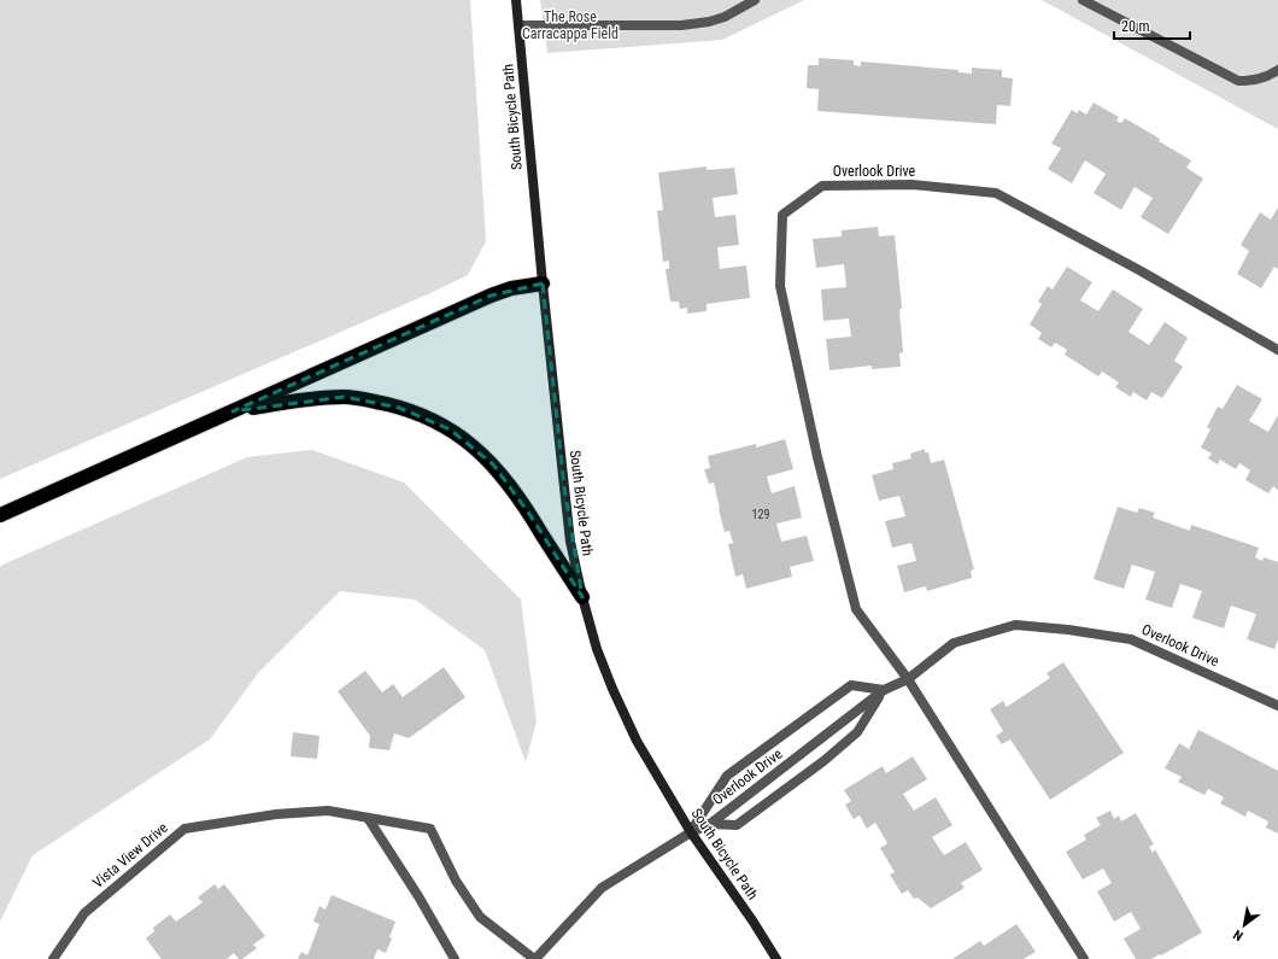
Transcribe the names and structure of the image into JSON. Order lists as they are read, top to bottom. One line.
{"streets":{"street":["South Bicycle Path","Overlook Drive","Vista View Drive"]},"crossings":[["South Bicycle Path","Overlook Drive"]],"parks":["The Rose Carracappa Field"],"house_numbers":["129"],"scale_bar":"20 m","north":"bottom left"}
